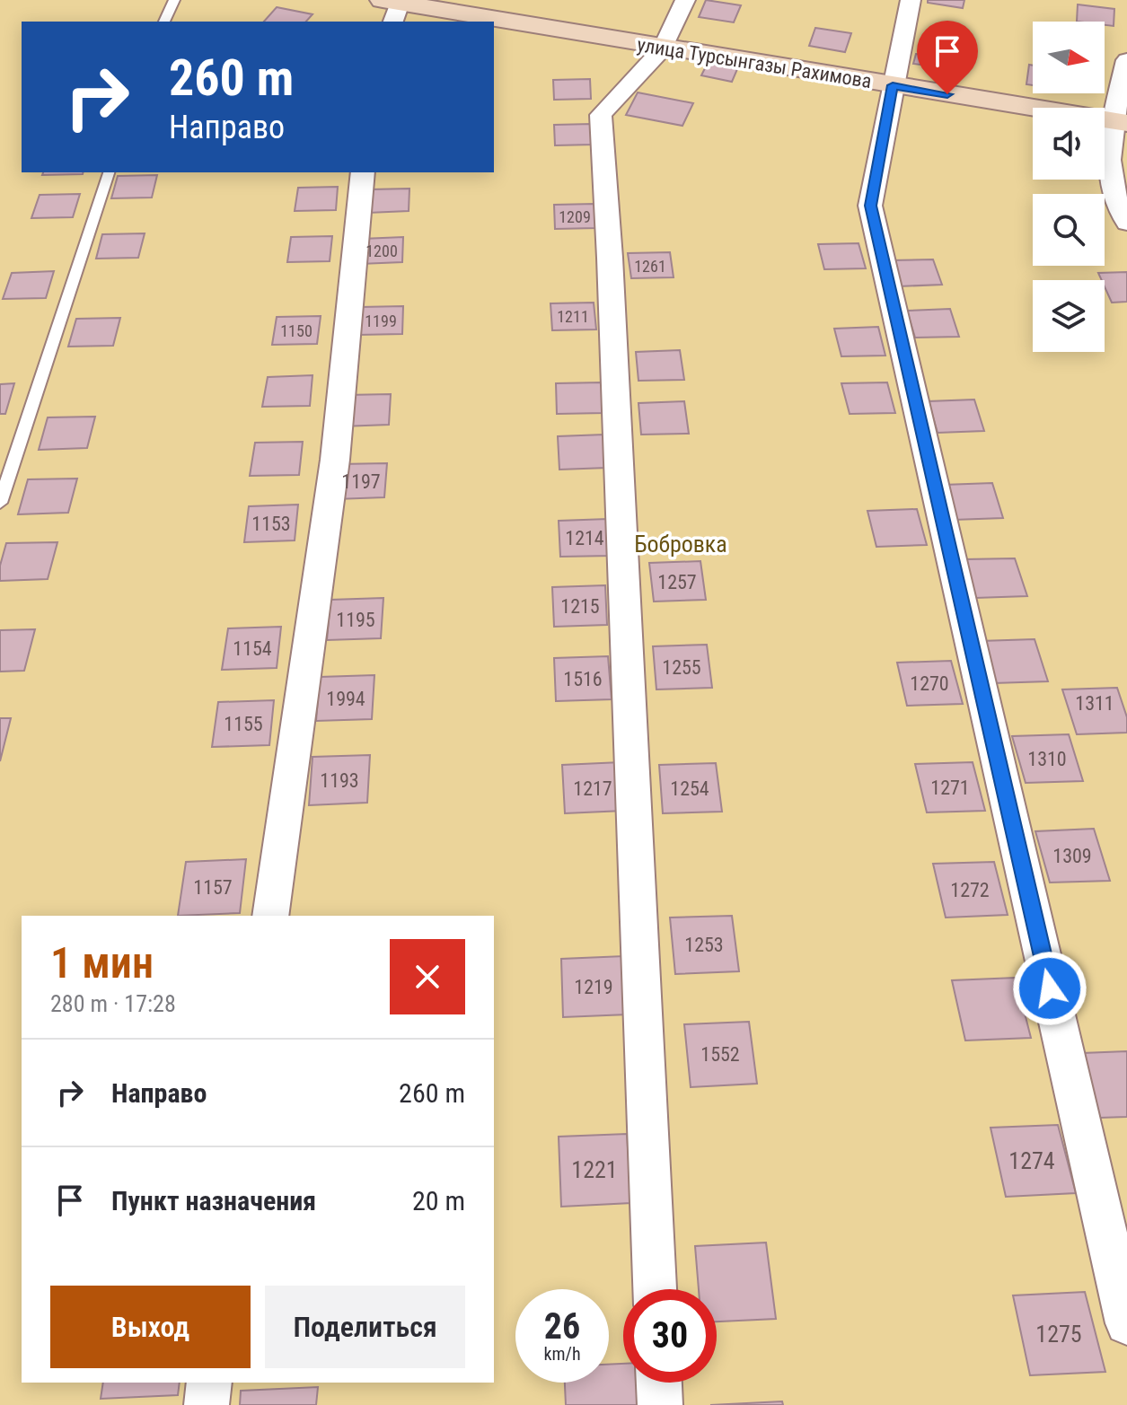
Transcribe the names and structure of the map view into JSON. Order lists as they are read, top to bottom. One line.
{"streets":{"street":["улица Турсынгазы Рахимова"]},"parks":["Бобровка"],"house_numbers":["1209","1200","1261","1211","1199","1150","1197","1153","1214","1257","1215","1195","1154","1255","1516","1270","1994","1311","1155","1310","1193","1271","1217","1254","1309","1157","1272","1253","1219","1552","1274","1221","1275"],"north":"right","page":{"turn":["260 m","Направо"],"heading":["1 мин","280 m · 17:28"],"list":[{"name":"Направо","value":"260 m"},{"name":"Пункт назначения","value":"20 m"}],"buttons":["Выход","Поделиться"],"speed":"26 km/h","limit":"30"}}
